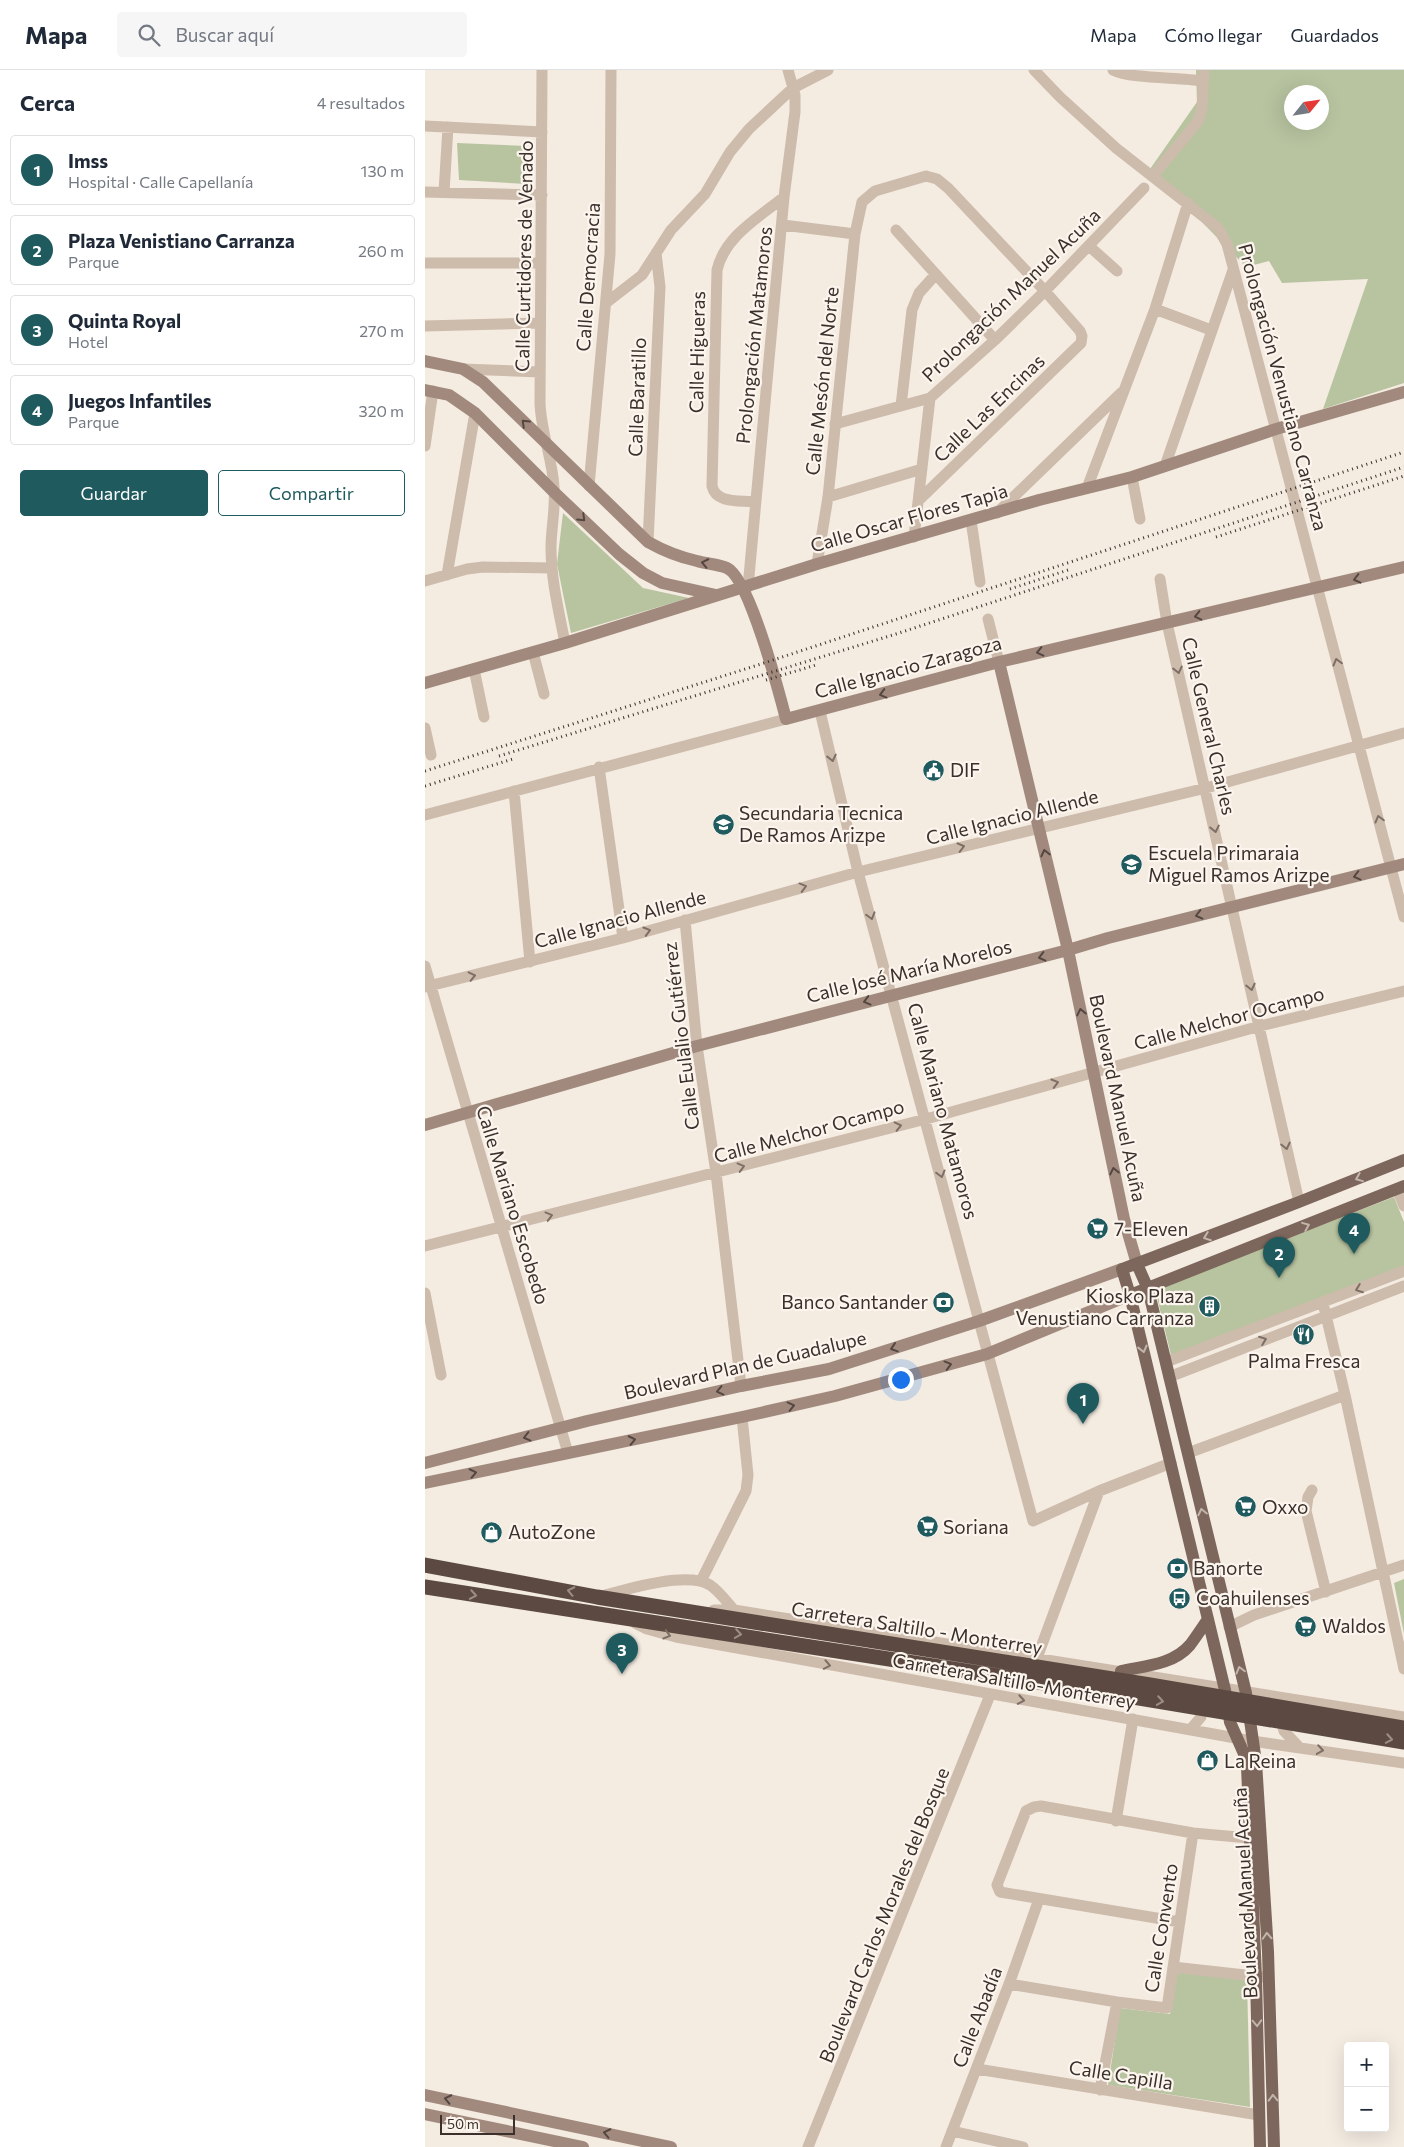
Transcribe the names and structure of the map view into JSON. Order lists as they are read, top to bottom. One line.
{"streets":{"highway":["Carretera Saltillo - Monterrey"],"main road":["Boulevard Manuel Acuña","Boulevard Plan de Guadalupe"],"street":["Calle Curtidores de Venado","Calle Democracia","Prolongación Manuel Acuña","Prolongación Matamoros","Calle Higueras","Calle Mesón del Norte","Prolongación Venustiano Carranza","Calle Baratillo","Calle Las Encinas","Calle Oscar Flores Tapia","Calle Ignacio Zaragoza","Calle General Charles","Calle Ignacio Allende","Calle José María Morelos","Calle Melchor Ocampo","Calle Eulalio Gutiérrez","Calle Mariano Matamoros","Calle Mariano Escobedo","Carretera Saltillo-Monterrey","Boulevard Carlos Morales del Bosque","Calle Convento","Calle Abadía","Calle Capilla"]},"crossings":[["Calle Curtidores de Venado","Calle Oscar Flores Tapia"],["Prolongación Manuel Acuña","Calle Mesón del Norte"],["Prolongación Manuel Acuña","Calle Las Encinas"],["Prolongación Matamoros","Calle Higueras"],["Prolongación Matamoros","Calle Oscar Flores Tapia"],["Calle Mesón del Norte","Calle Las Encinas"],["Calle Mesón del Norte","Calle Oscar Flores Tapia"],["Prolongación Venustiano Carranza","Calle Oscar Flores Tapia"],["Prolongación Venustiano Carranza","Calle Ignacio Zaragoza"],["Prolongación Venustiano Carranza","Calle Ignacio Allende"],["Prolongación Venustiano Carranza","Calle José María Morelos"],["Calle Ignacio Zaragoza","Calle General Charles"],["Calle Ignacio Zaragoza","Boulevard Manuel Acuña"],["Calle Ignacio Zaragoza","Calle Mariano Matamoros"],["Calle General Charles","Calle Ignacio Allende"],["Calle General Charles","Calle José María Morelos"],["Calle General Charles","Calle Melchor Ocampo"],["Calle General Charles","Boulevard Plan de Guadalupe"],["Calle Ignacio Allende","Calle Eulalio Gutiérrez"],["Calle Ignacio Allende","Boulevard Manuel Acuña"],["Calle Ignacio Allende","Calle Mariano Matamoros"],["Calle Ignacio Allende","Calle Mariano Escobedo"],["Calle José María Morelos","Calle Eulalio Gutiérrez"],["Calle José María Morelos","Boulevard Manuel Acuña"],["Calle José María Morelos","Calle Mariano Matamoros"],["Calle José María Morelos","Calle Mariano Escobedo"],["Calle Melchor Ocampo","Calle Eulalio Gutiérrez"],["Calle Melchor Ocampo","Boulevard Manuel Acuña"],["Calle Melchor Ocampo","Calle Mariano Matamoros"],["Calle Melchor Ocampo","Calle Mariano Escobedo"],["Calle Eulalio Gutiérrez","Boulevard Plan de Guadalupe"],["Boulevard Manuel Acuña","Boulevard Plan de Guadalupe"],["Boulevard Manuel Acuña","Carretera Saltillo-Monterrey"],["Boulevard Manuel Acuña","Calle Capilla"],["Calle Mariano Matamoros","Boulevard Plan de Guadalupe"],["Calle Mariano Escobedo","Boulevard Plan de Guadalupe"],["Carretera Saltillo - Monterrey","Carretera Saltillo-Monterrey"],["Carretera Saltillo-Monterrey","Boulevard Carlos Morales del Bosque"],["Calle Abadía","Calle Capilla"]],"one_way":["Calle Ignacio Zaragoza","Calle General Charles","Calle Ignacio Allende","Calle José María Morelos","Calle Melchor Ocampo","Calle Mariano Matamoros"],"places":{"public building":["DIF"],"school or university":["Secundaria Tecnica De Ramos Arizpe","Escuela Primaraia Miguel Ramos Arizpe"],"supermarket":["7-Eleven","Oxxo","Soriana","Waldos"],"bank":["Banco Santander","Banorte"],"building":["Kiosko Plaza Venustiano Carranza"],"restaurant":["Palma Fresca"],"shop":["AutoZone","La Reina"],"bus stop":["Coahuilenses"]},"scale_bar":"50 m","north":"top right","page":{"header":"Mapa","search":"Buscar aquí","nav":["Mapa","Cómo llegar","Guardados"],"heading":["Cerca","4 resultados"],"list":[{"mark":"1","name":"Imss","note":"Hospital · Calle Capellanía","value":"130 m"},{"mark":"2","name":"Plaza Venistiano Carranza","note":"Parque","value":"260 m"},{"mark":"3","name":"Quinta Royal","note":"Hotel","value":"270 m"},{"mark":"4","name":"Juegos Infantiles","note":"Parque","value":"320 m"}],"buttons":["Guardar","Compartir"],"pins":["4","2","1","3"],"map_buttons":["+","−"],"scale":"50 m"}}
